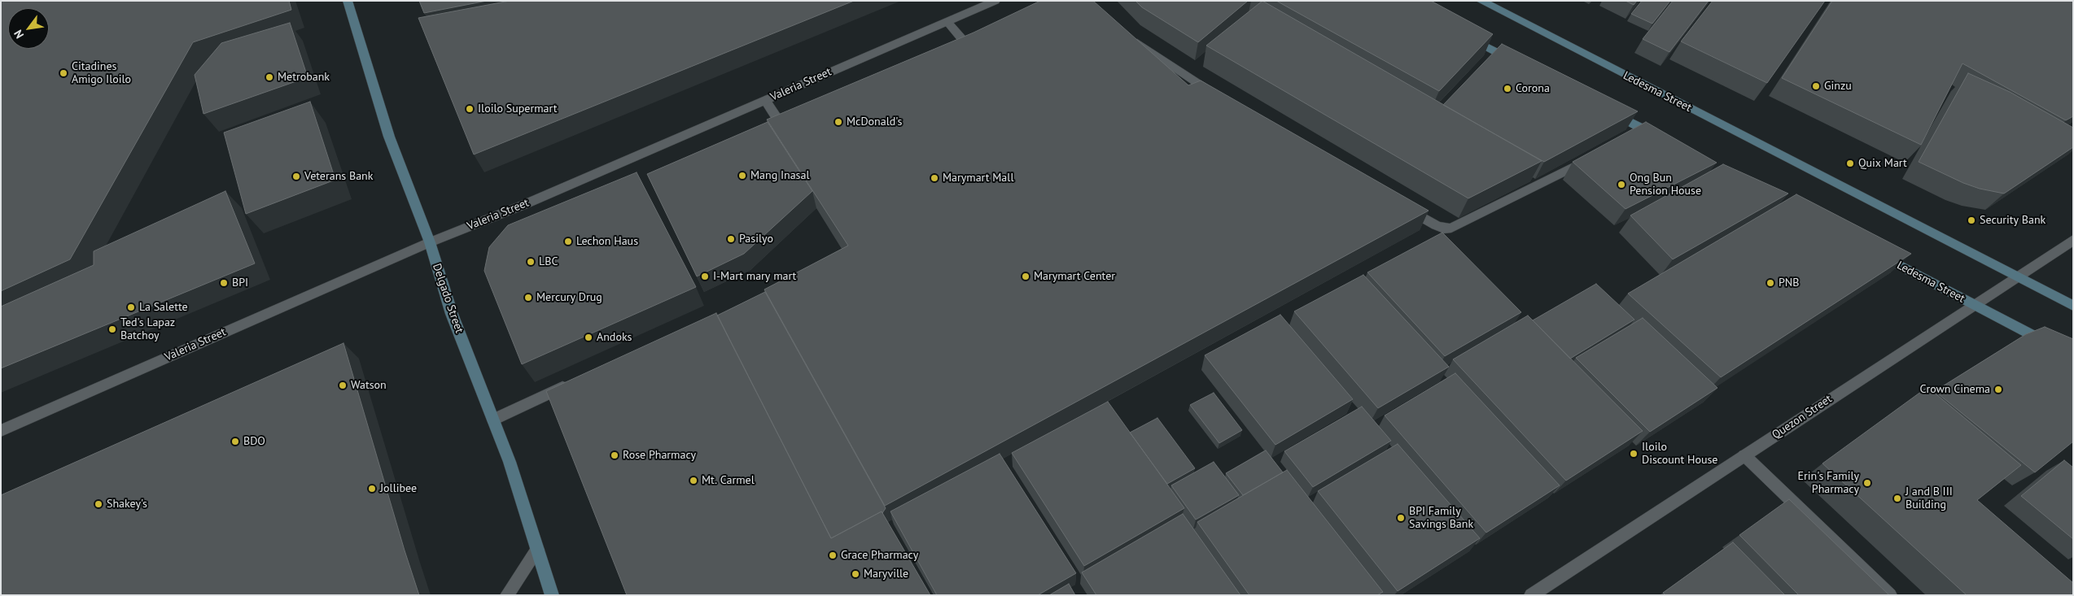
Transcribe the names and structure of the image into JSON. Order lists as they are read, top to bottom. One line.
{"streets":{"main road":["Ledesma Street","Delgado Street"],"street":["Valeria Street","Quezon Street"]},"crossings":[["Valeria Street","Delgado Street"],["Ledesma Street","Quezon Street"]],"places":["Citadines Amigo Iloilo","Metrobank","Ginzu","Corona","Iloilo Supermart","McDonald's","Quix Mart","Mang Inasal","Veterans Bank","Marymart Mall","Ong Bun Pension House","Security Bank","Pasilyo","Lechon Haus","LBC","I-Mart mary mart","Marymart Center","BPI","PNB","Mercury Drug","La Salette","Ted's Lapaz Batchoy","Andoks","Watson","Crown Cinema","BDO","Iloilo Discount House","Rose Pharmacy","Mt. Carmel","Erin's Family Pharmacy","Jollibee","J and B III Building","Shakey's","BPI Family Savings Bank","Grace Pharmacy","Maryville"],"north":"bottom left"}
